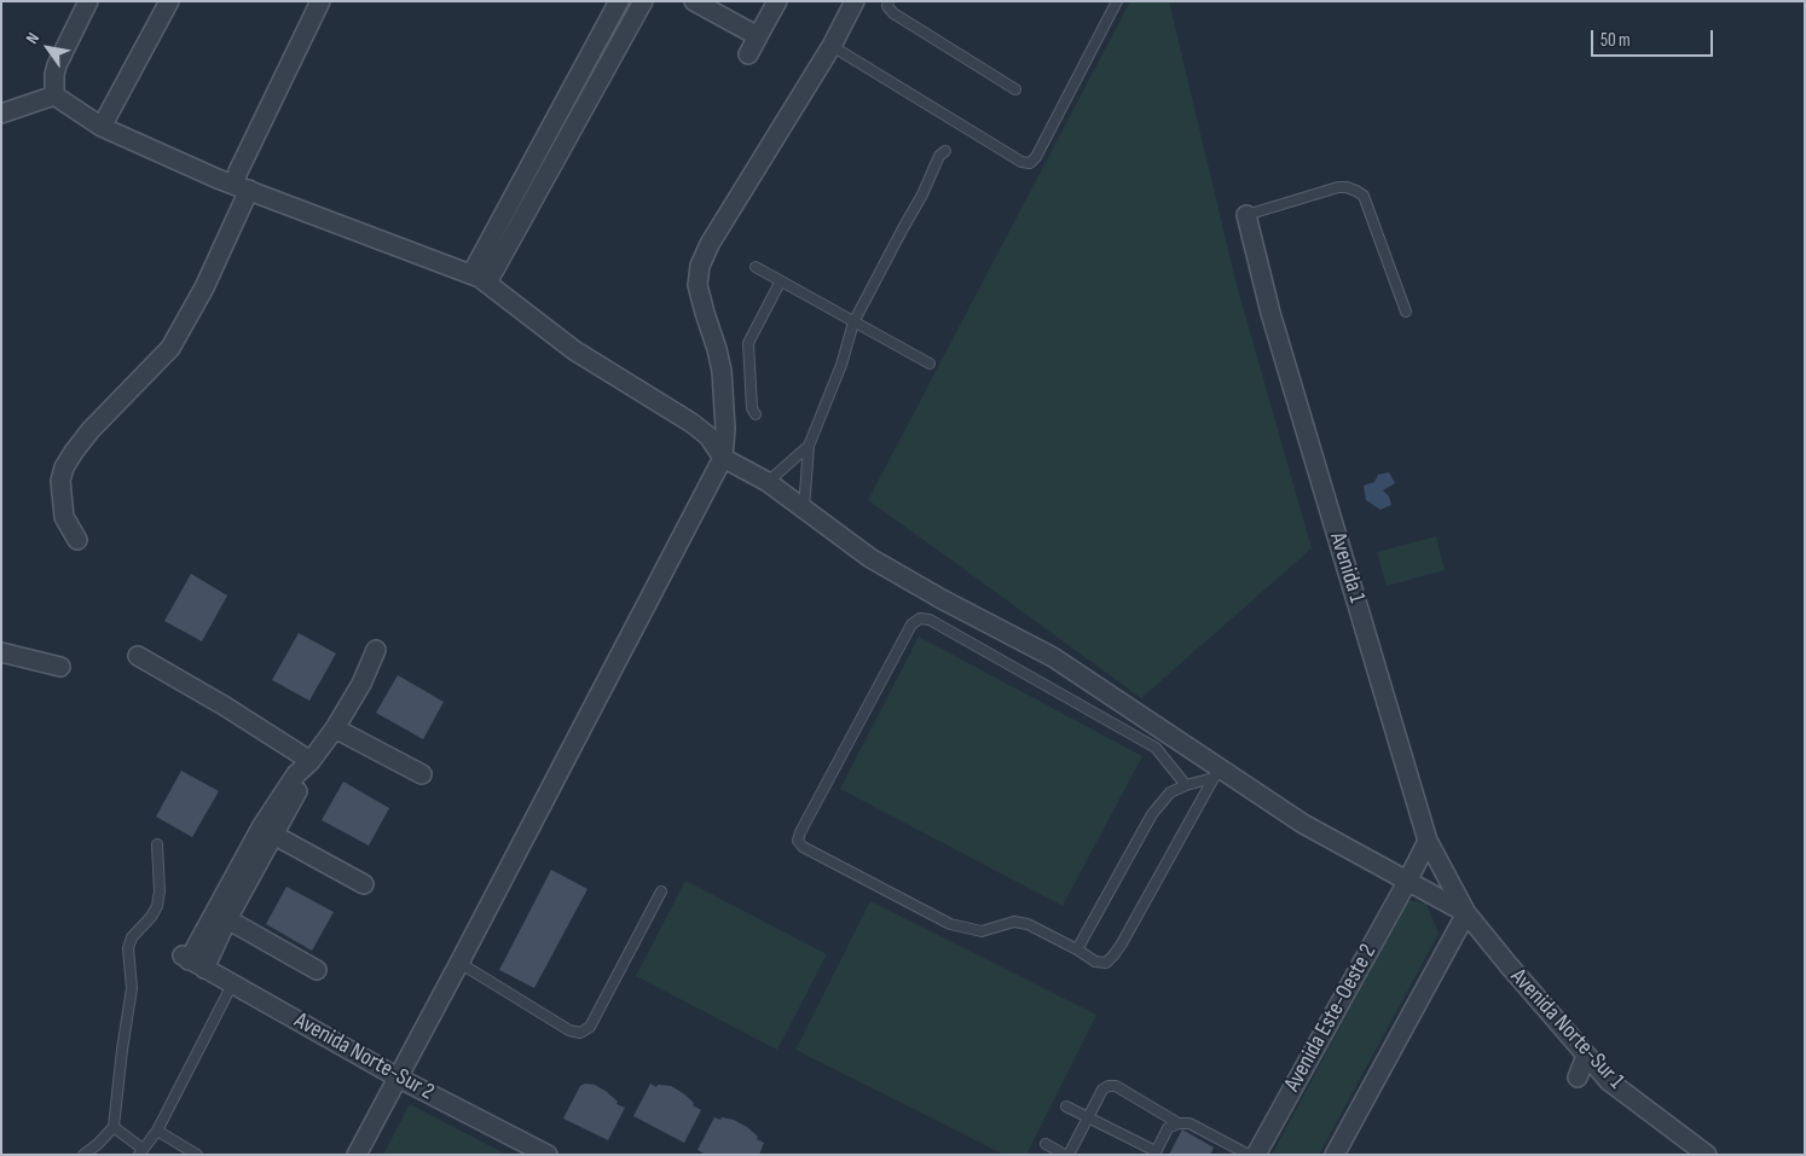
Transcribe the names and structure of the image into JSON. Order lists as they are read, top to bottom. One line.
{"streets":{"street":["Avenida 1","Avenida Este-Oeste 2","Avenida Norte-Sur 1","Avenida Norte-Sur 2"]},"crossings":[["Avenida 1","Avenida Este-Oeste 2"],["Avenida 1","Avenida Norte-Sur 1"]],"scale_bar":"50 m","north":"top left"}
